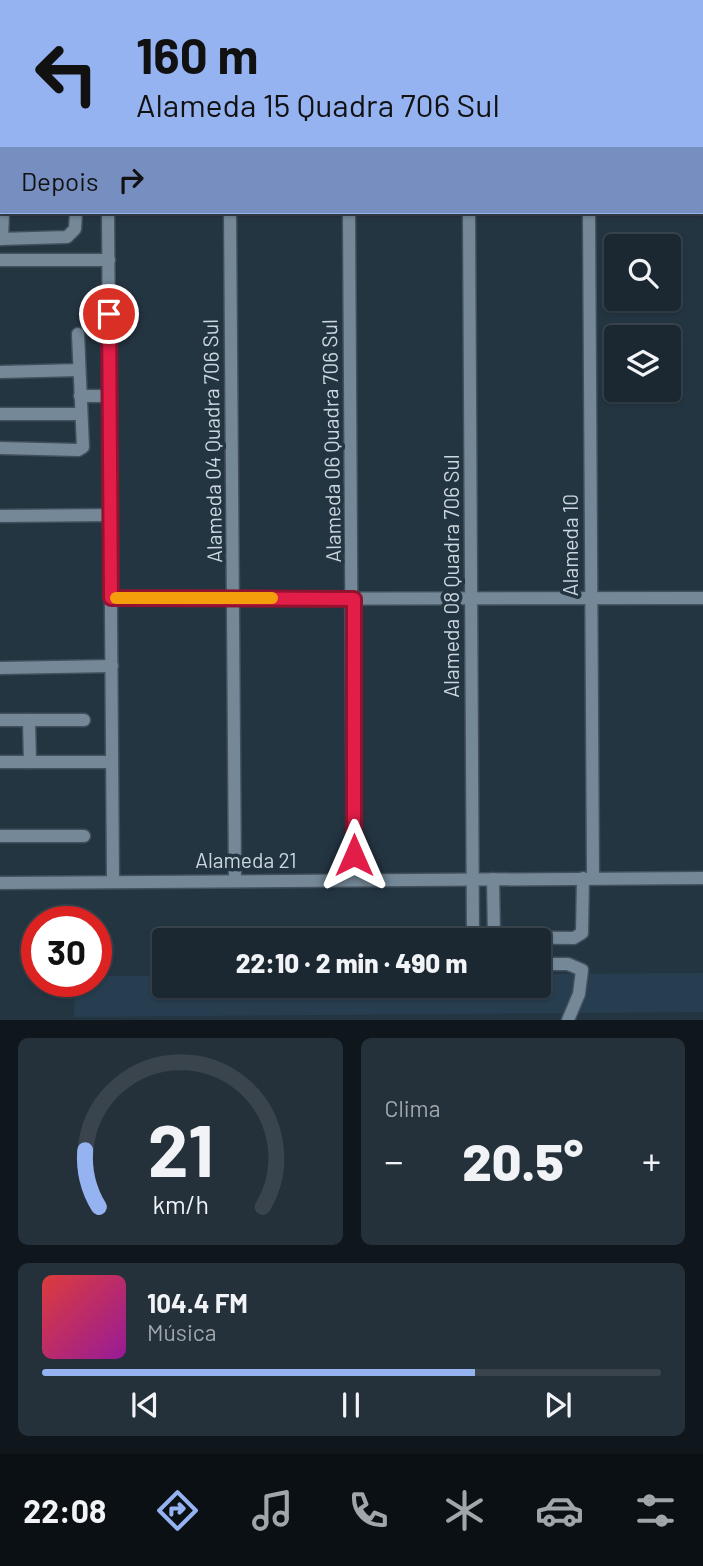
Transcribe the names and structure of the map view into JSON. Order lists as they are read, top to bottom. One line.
{"streets":{"street":["Alameda 04 Quadra 706 Sul","Alameda 06 Quadra 706 Sul","Alameda 10","Alameda 08 Quadra 706 Sul","Alameda 21"]},"crossings":[["Alameda 04 Quadra 706 Sul","Alameda 21"],["Alameda 06 Quadra 706 Sul","Alameda 21"],["Alameda 10","Alameda 21"],["Alameda 08 Quadra 706 Sul","Alameda 21"]],"page":{"turn":["160 m","Alameda 15 Quadra 706 Sul"],"then":"Depois","limit":"30","trip":"22:10 · 2 min · 490 m","tile":"Clima","heat":["−","20.5°","+"],"song":["104.4 FM","Música"],"tabs":"22:08","gauge":["21","km/h"]}}
